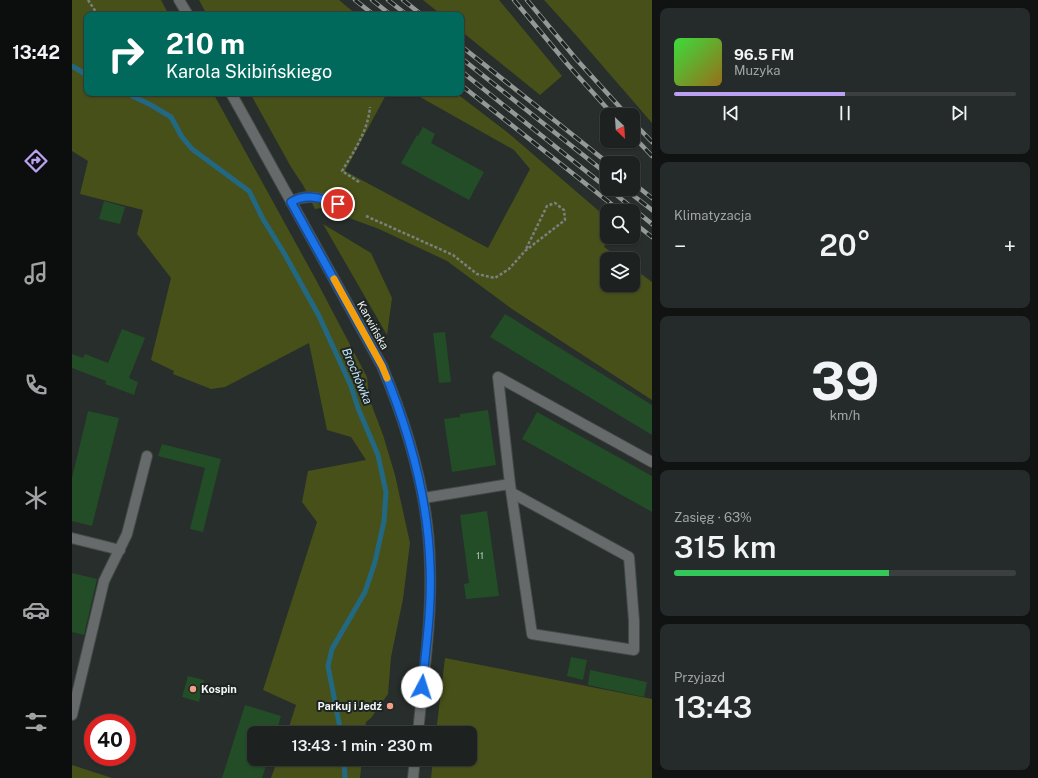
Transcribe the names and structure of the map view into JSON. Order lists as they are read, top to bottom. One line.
{"streets":{"street":["Karwińska"]},"water":["Brochówka"],"places":["Kospin","Parkuj i Jedź"],"house_numbers":["11"],"north":"bottom right","page":{"tabs":"13:42","turn":["210 m","Karola Skibińskiego"],"song":["96.5 FM","Muzyka"],"tile":["Klimatyzacja",["39","km/h"],["Zasięg · 63%","315 km"],["Przyjazd","13:43"]],"heat":["−","20°","+"],"limit":"40","trip":"13:43 · 1 min · 230 m"}}
